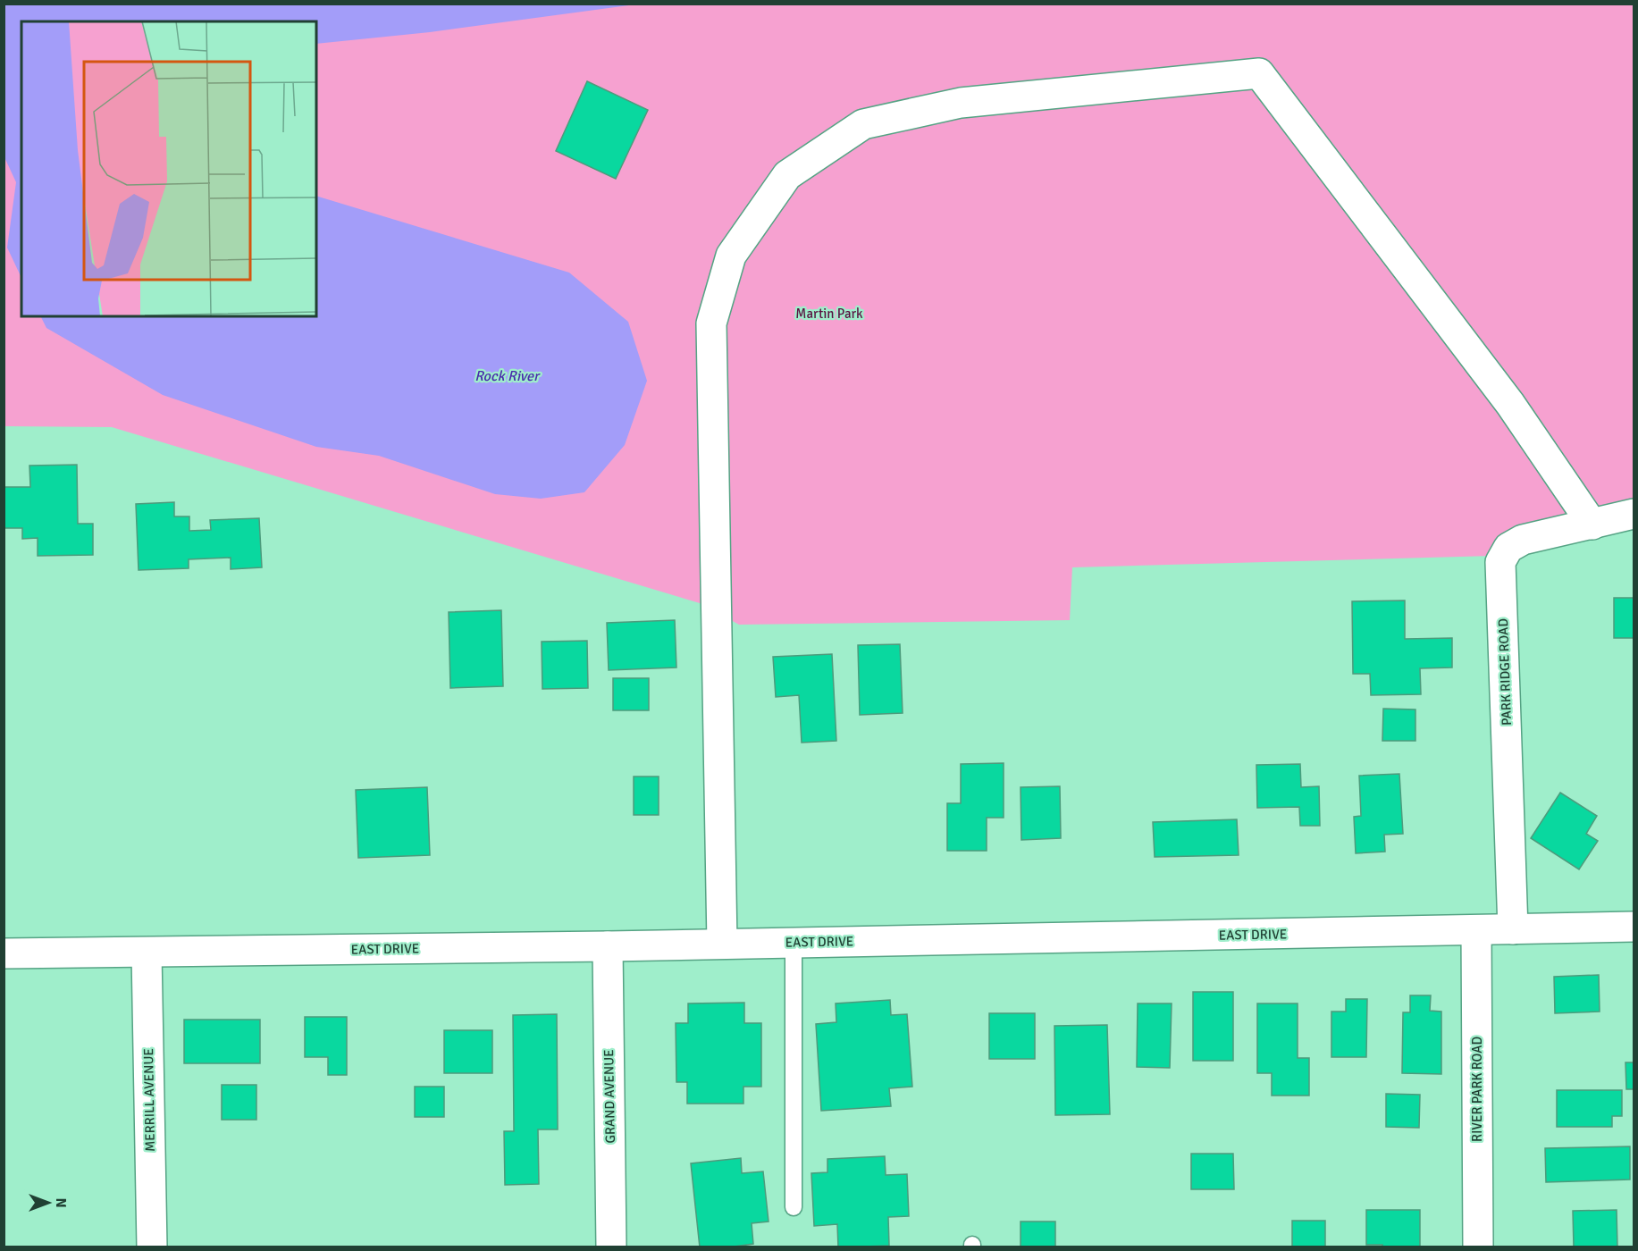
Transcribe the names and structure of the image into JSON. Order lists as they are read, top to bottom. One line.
{"streets":{"street":["PARK RIDGE ROAD","EAST DRIVE","RIVER PARK ROAD","GRAND AVENUE","MERRILL AVENUE"]},"crossings":[["PARK RIDGE ROAD","EAST DRIVE"],["EAST DRIVE","RIVER PARK ROAD"],["EAST DRIVE","GRAND AVENUE"],["EAST DRIVE","MERRILL AVENUE"]],"water":["Rock River"],"parks":["Martin Park"],"north":"right"}
